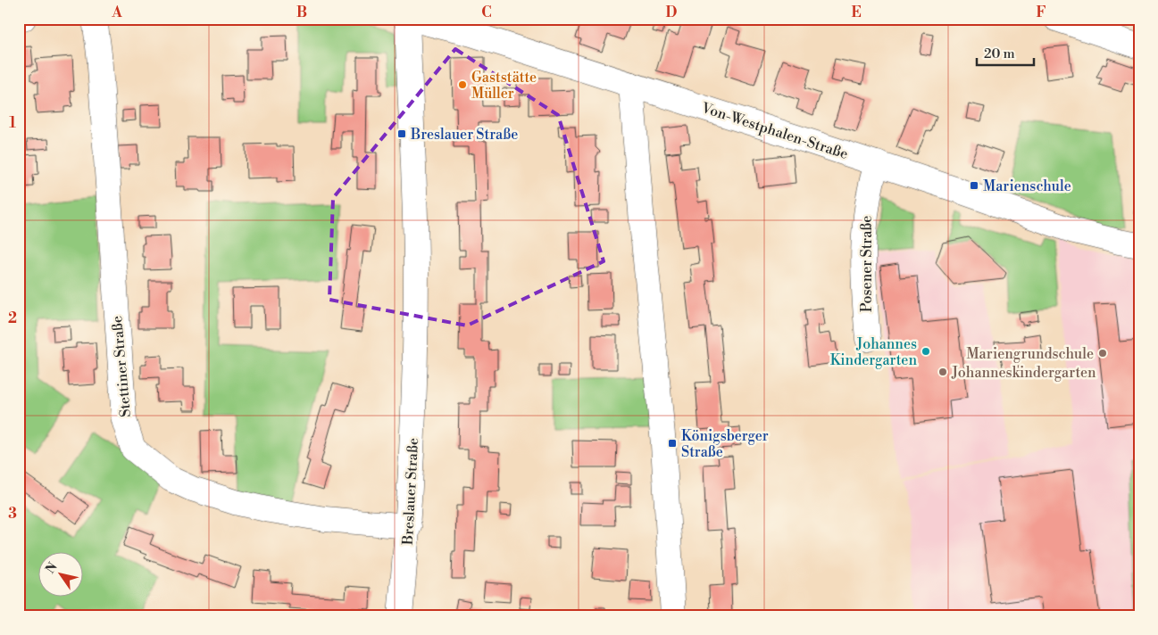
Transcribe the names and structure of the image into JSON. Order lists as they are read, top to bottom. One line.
{"streets":{"street":["Von-Westphalen-Straße","Posener Straße","Stettiner Straße","Breslauer Straße"]},"crossings":[["Von-Westphalen-Straße","Posener Straße"],["Von-Westphalen-Straße","Breslauer Straße"],["Stettiner Straße","Breslauer Straße"]],"places":{"other":["Gaststätte Müller","Johannes Kindergarten","Mariengrundschule","Johanneskindergarten"],"transit":["Breslauer Straße","Marienschule","Königsberger Straße"]},"scale_bar":"20 m","north":"top left","grid":{"columns":["A","B","C","D","E","F"],"rows":["1","2","3"]}}
